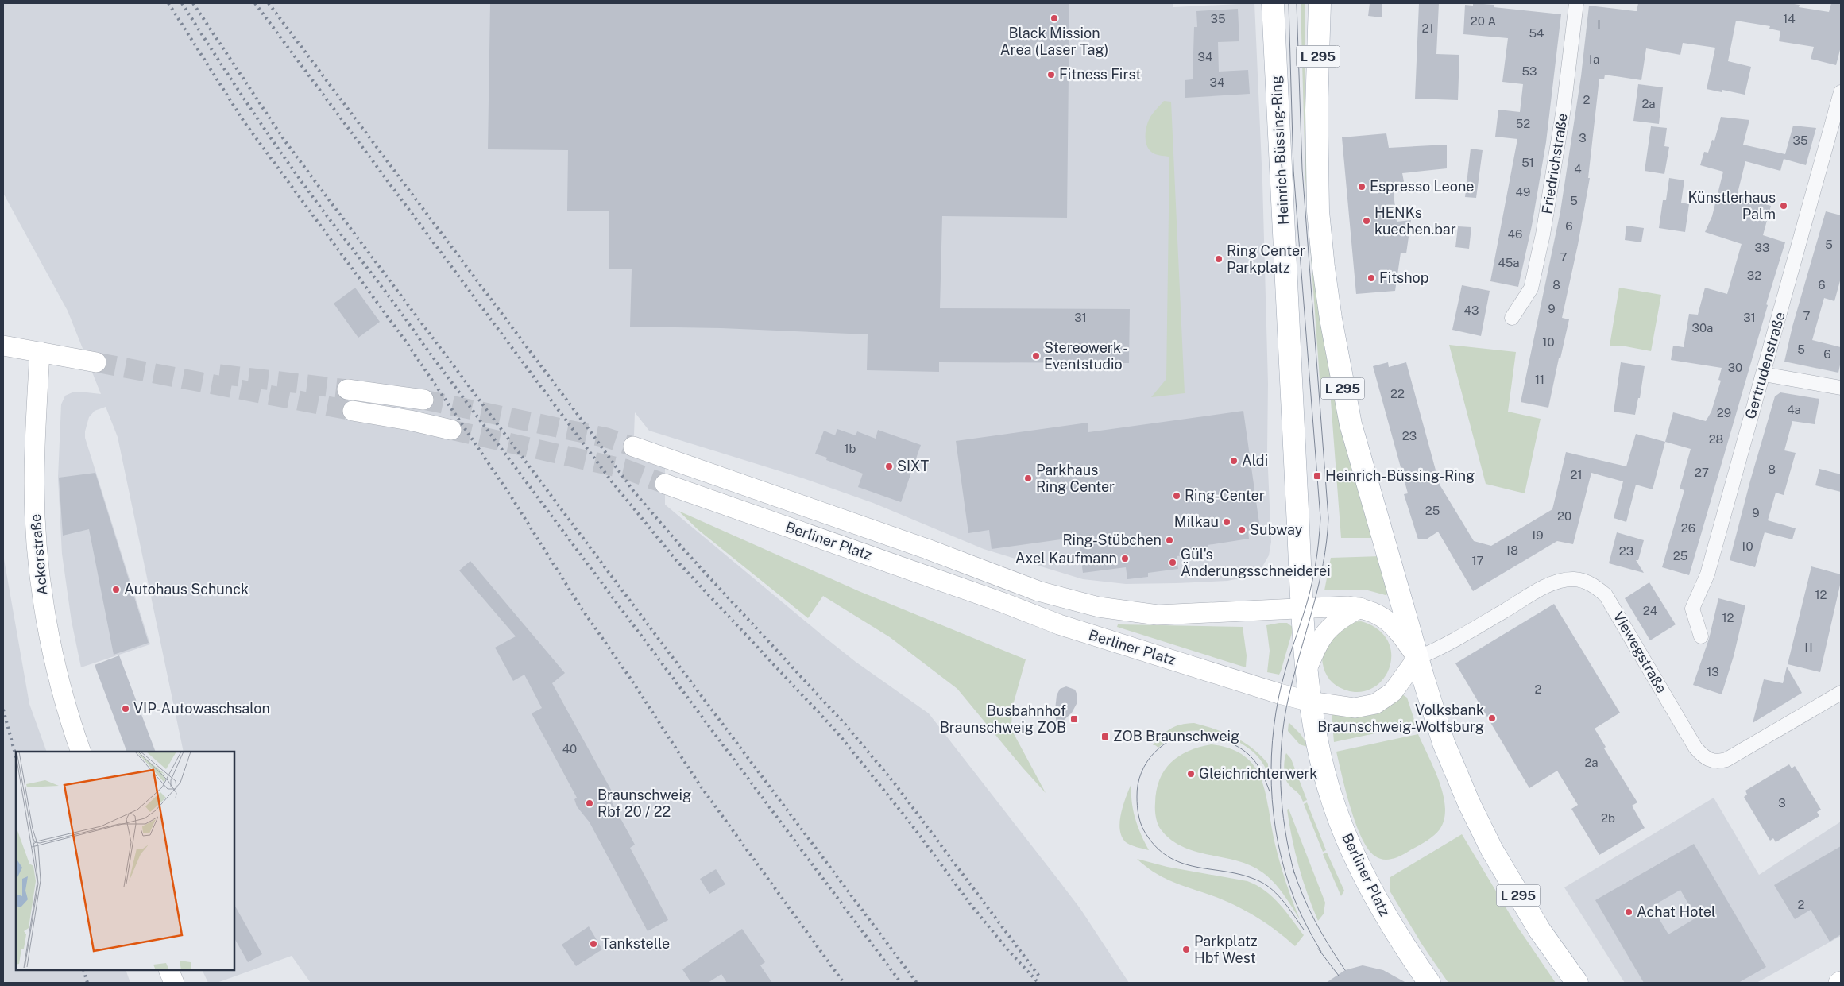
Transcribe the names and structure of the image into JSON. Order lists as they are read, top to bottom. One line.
{"streets":{"main road":["L 295","Heinrich-Büssing-Ring","Berliner Platz","Ackerstraße"],"street":["Friedrichstraße","Gertrudenstraße","Viewegstraße"]},"crossings":[["L 295","Heinrich-Büssing-Ring"],["L 295","Berliner Platz"],["L 295","Viewegstraße"],["Heinrich-Büssing-Ring","Berliner Platz"],["Heinrich-Büssing-Ring","Viewegstraße"],["Berliner Platz","Viewegstraße"]],"places":{"other":["Black Mission Area (Laser Tag)","Fitness First","Espresso Leone","Künstlerhaus Palm","HENKs kuechen.bar","Ring Center Parkplatz","Fitshop","Stereowerk - Eventstudio","Aldi","SIXT","Parkhaus Ring Center","Ring-Center","Milkau","Subway","Ring-Stübchen","Axel Kaufmann","Gül's Änderungsschneiderei","Autohaus Schunck","VIP-Autowaschsalon","Volksbank Braunschweig-Wolfsburg","Gleichrichterwerk","Braunschweig Rbf 20 / 22","Achat Hotel","Tankstelle","Parkplatz Hbf West"],"transit":["Heinrich-Büssing-Ring","Busbahnhof Braunschweig ZOB","ZOB Braunschweig"]},"house_numbers":["35","14","20 A","1","21","54","34","1a","53","34","2","2a","52","3","35","51","4","49","5","6","46","5","33","7","45a","32","8","6","9","43","7","31","31","30a","10","5","6","30","11","22","4a","29","23","28","1b","8","27","21","25","9","20","26","19","10","18","23","25","17","12","24","12","11","13","2","40","2a","3","2b","2"]}
